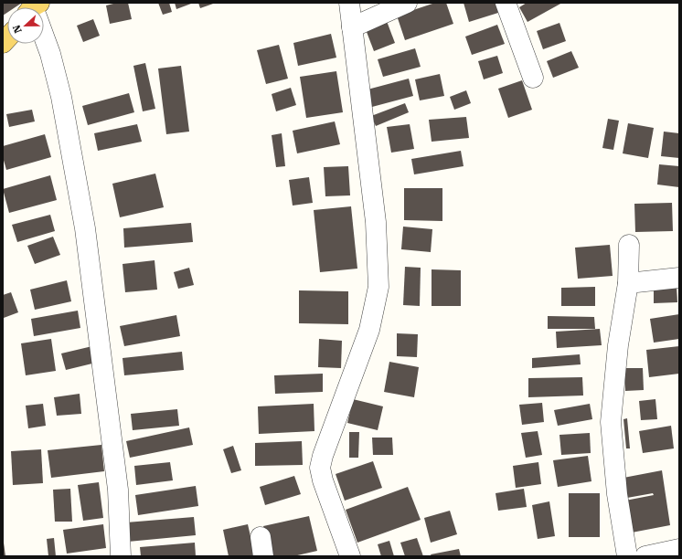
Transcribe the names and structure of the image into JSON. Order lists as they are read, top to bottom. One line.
{"north":"left"}
